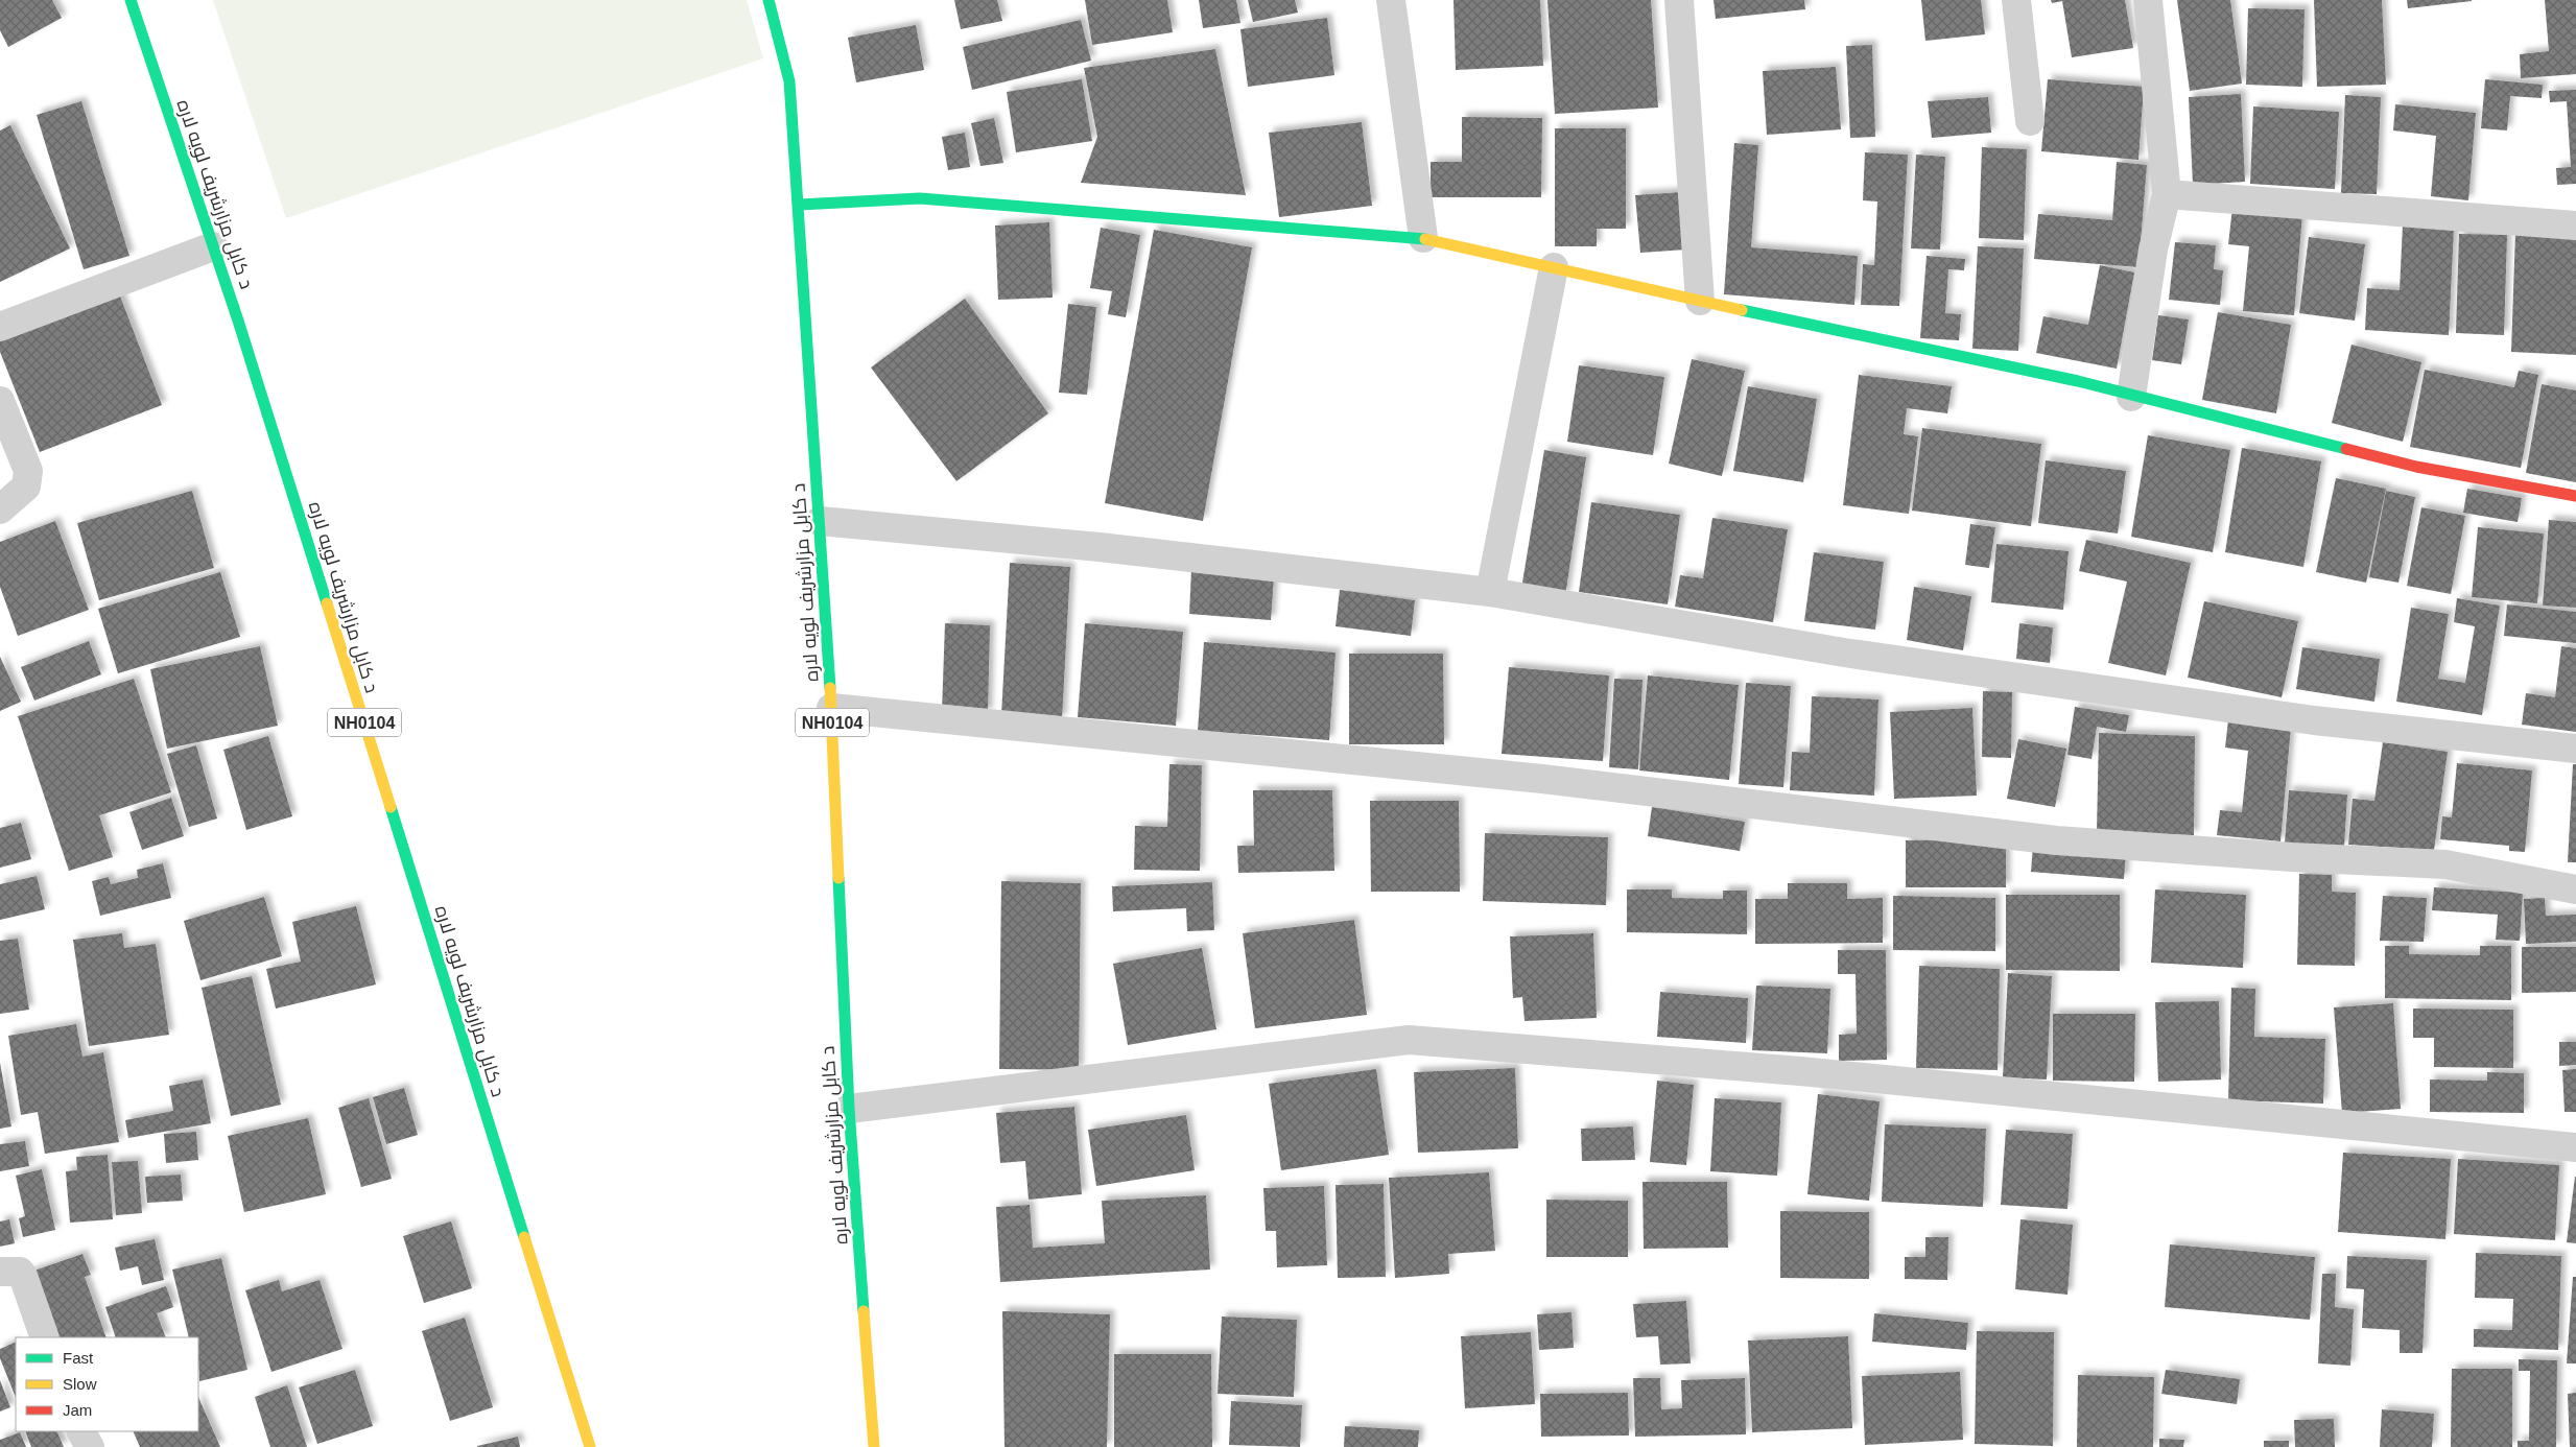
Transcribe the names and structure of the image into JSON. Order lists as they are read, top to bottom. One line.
{"streets":{"main road":["د کابل مزارشریف لویه لاره","NH0104"]},"legend":["Fast","Slow","Jam"]}
